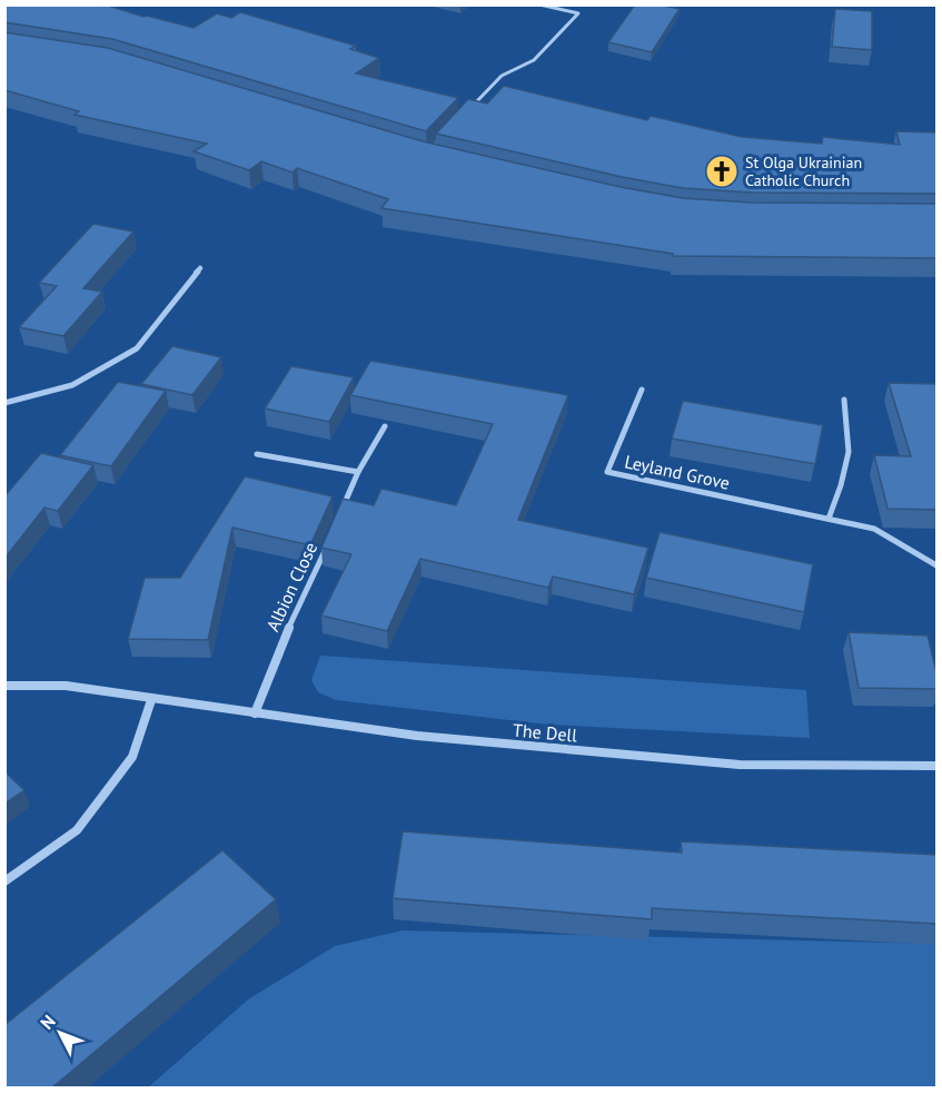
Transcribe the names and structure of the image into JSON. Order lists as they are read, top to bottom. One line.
{"streets":{"street":["Leyland Grove","Albion Close","The Dell"]},"crossings":[["Albion Close","The Dell"]],"places":{"church":["St Olga Ukrainian Catholic Church"]},"north":"top left"}
